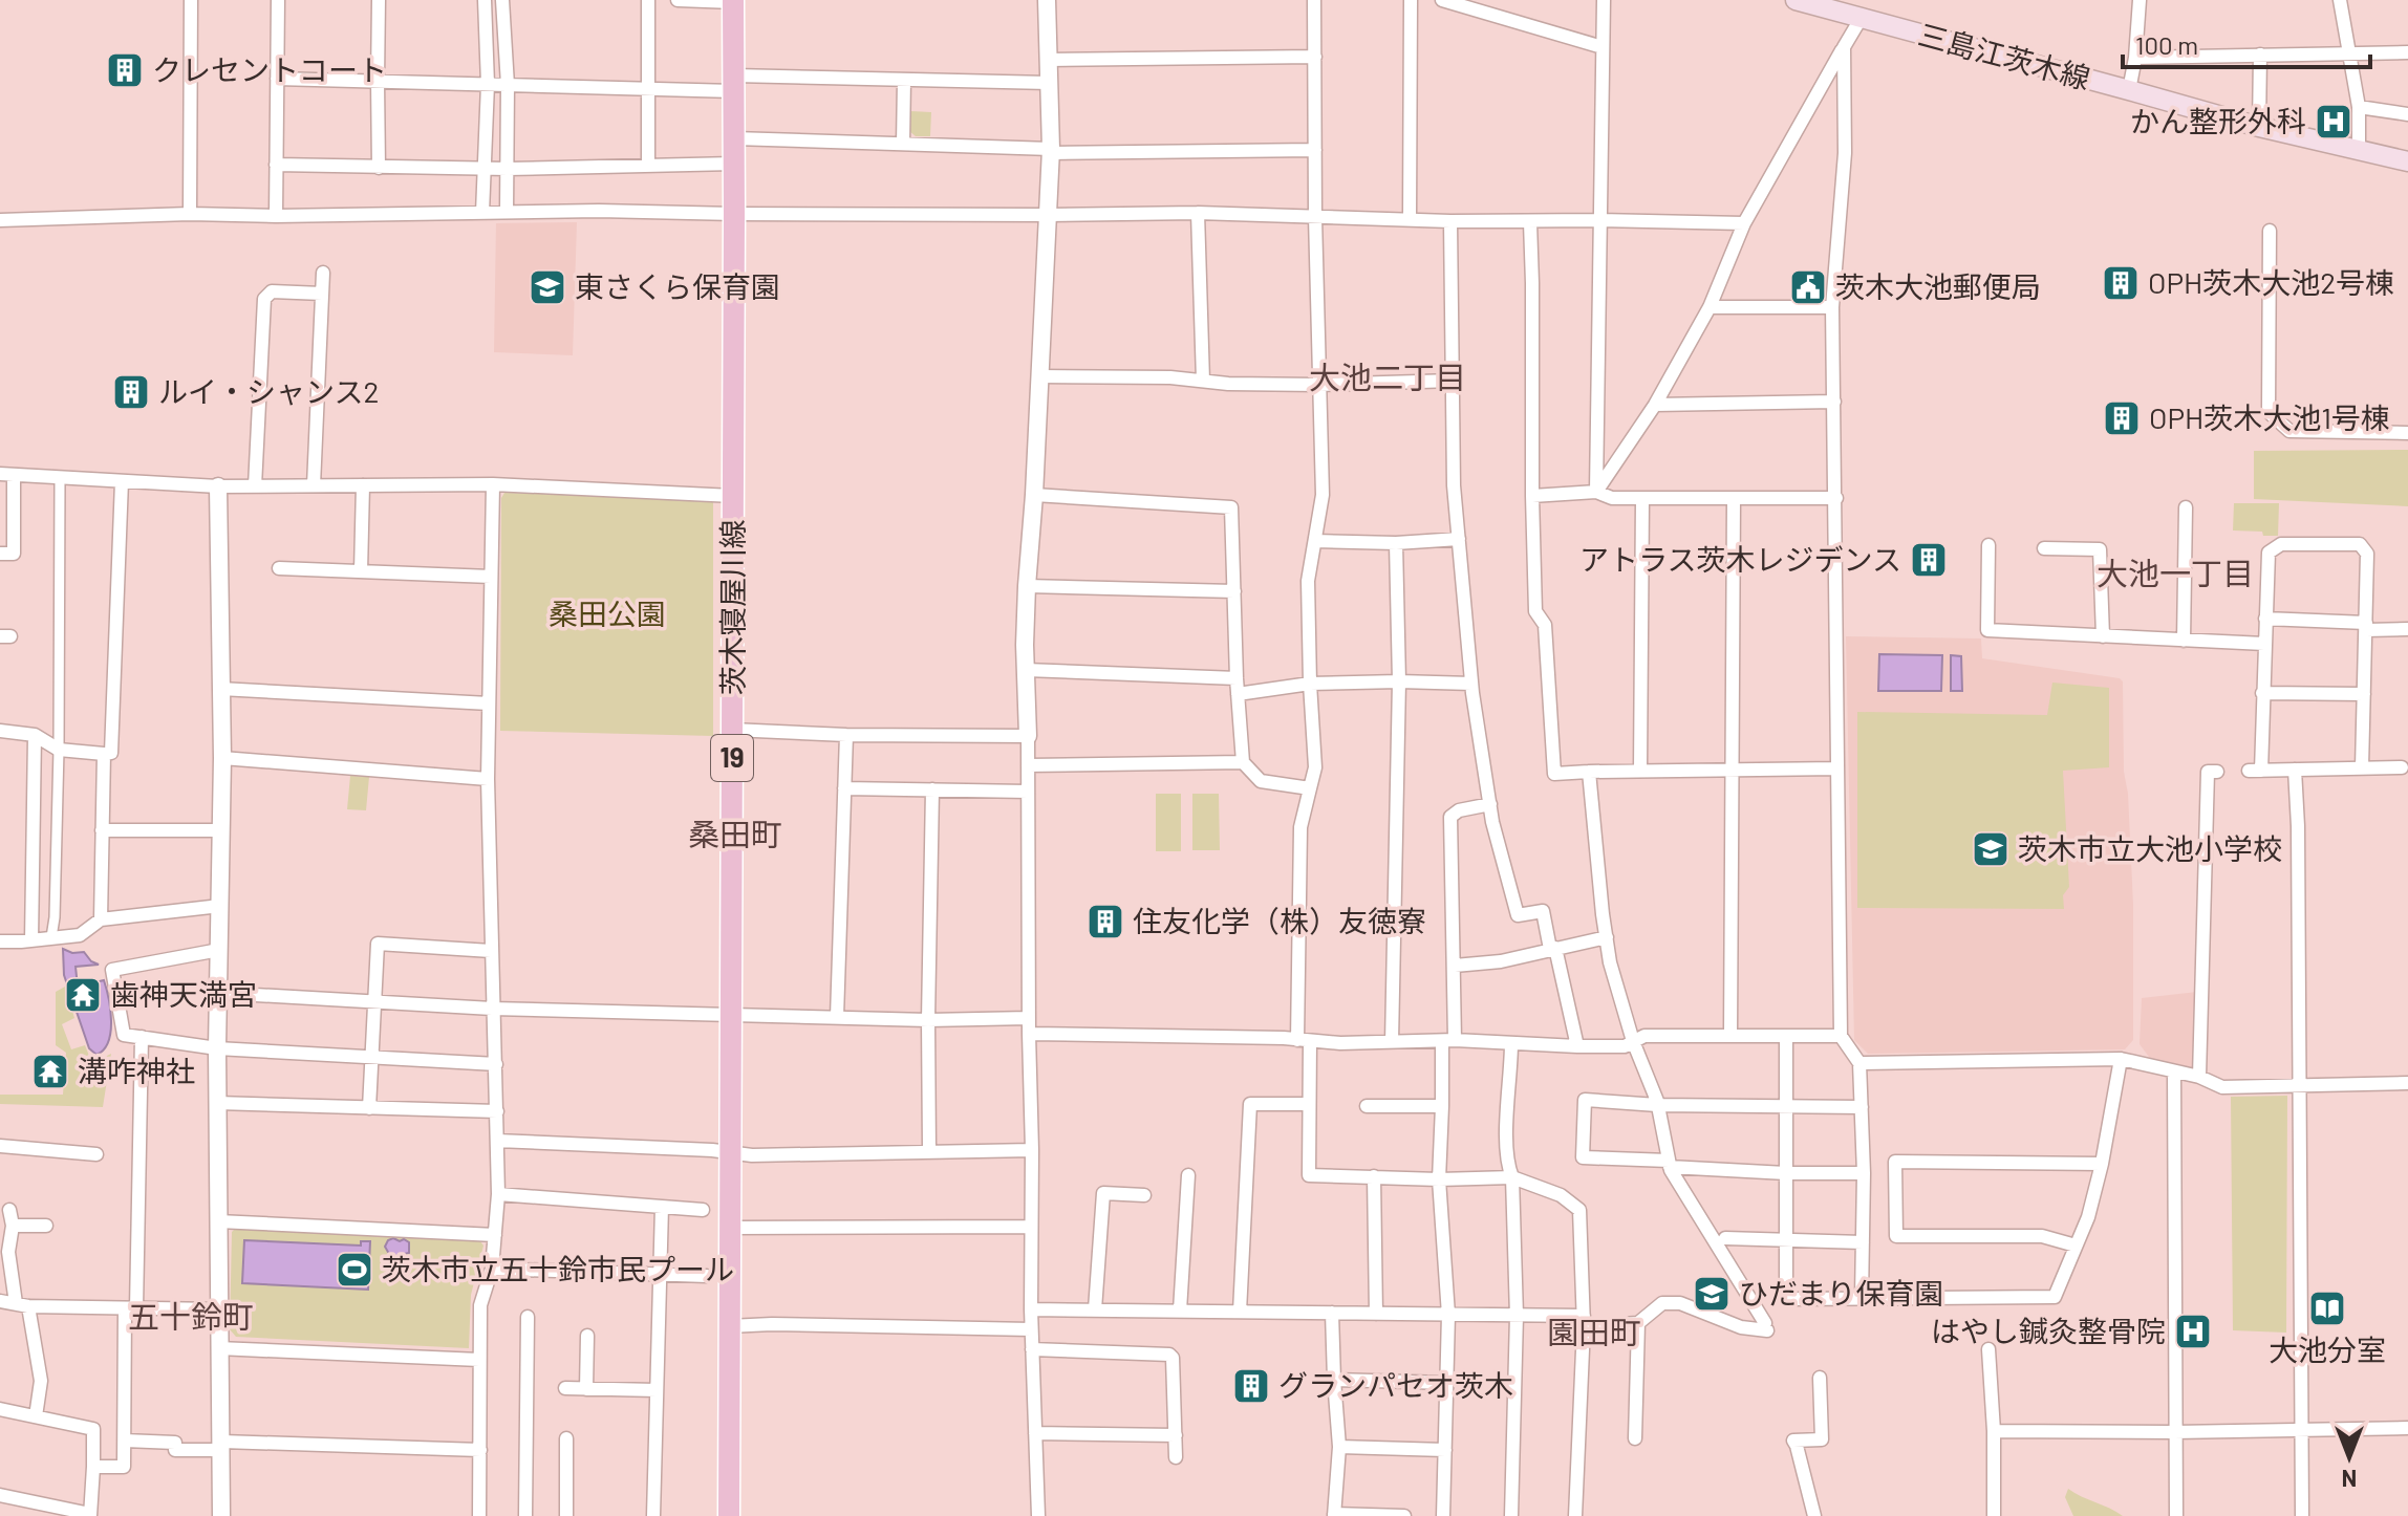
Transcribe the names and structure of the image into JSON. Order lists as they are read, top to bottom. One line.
{"streets":{"main road":["三島江茨木線","茨木寝屋川線","19"]},"districts":["大池二丁目","大池一丁目","桑田町","五十鈴町","園田町"],"parks":["桑田公園"],"places":{"building":["クレセントコート","OPH茨木大池2号棟","ルイ・シャンス2","OPH茨木大池1号棟","アトラス茨木レジデンス","住友化学（株）友徳寮","グランパセオ茨木"],"hospital":["かん整形外科","はやし鍼灸整骨院"],"school or university":["東さくら保育園","茨木市立大池小学校","ひだまり保育園"],"public building":["茨木大池郵便局"],"temple":["歯神天満宮","溝咋神社"],"sports":["茨木市立五十鈴市民プール"],"library":["大池分室"]},"scale_bar":"100 m","north":"bottom"}
